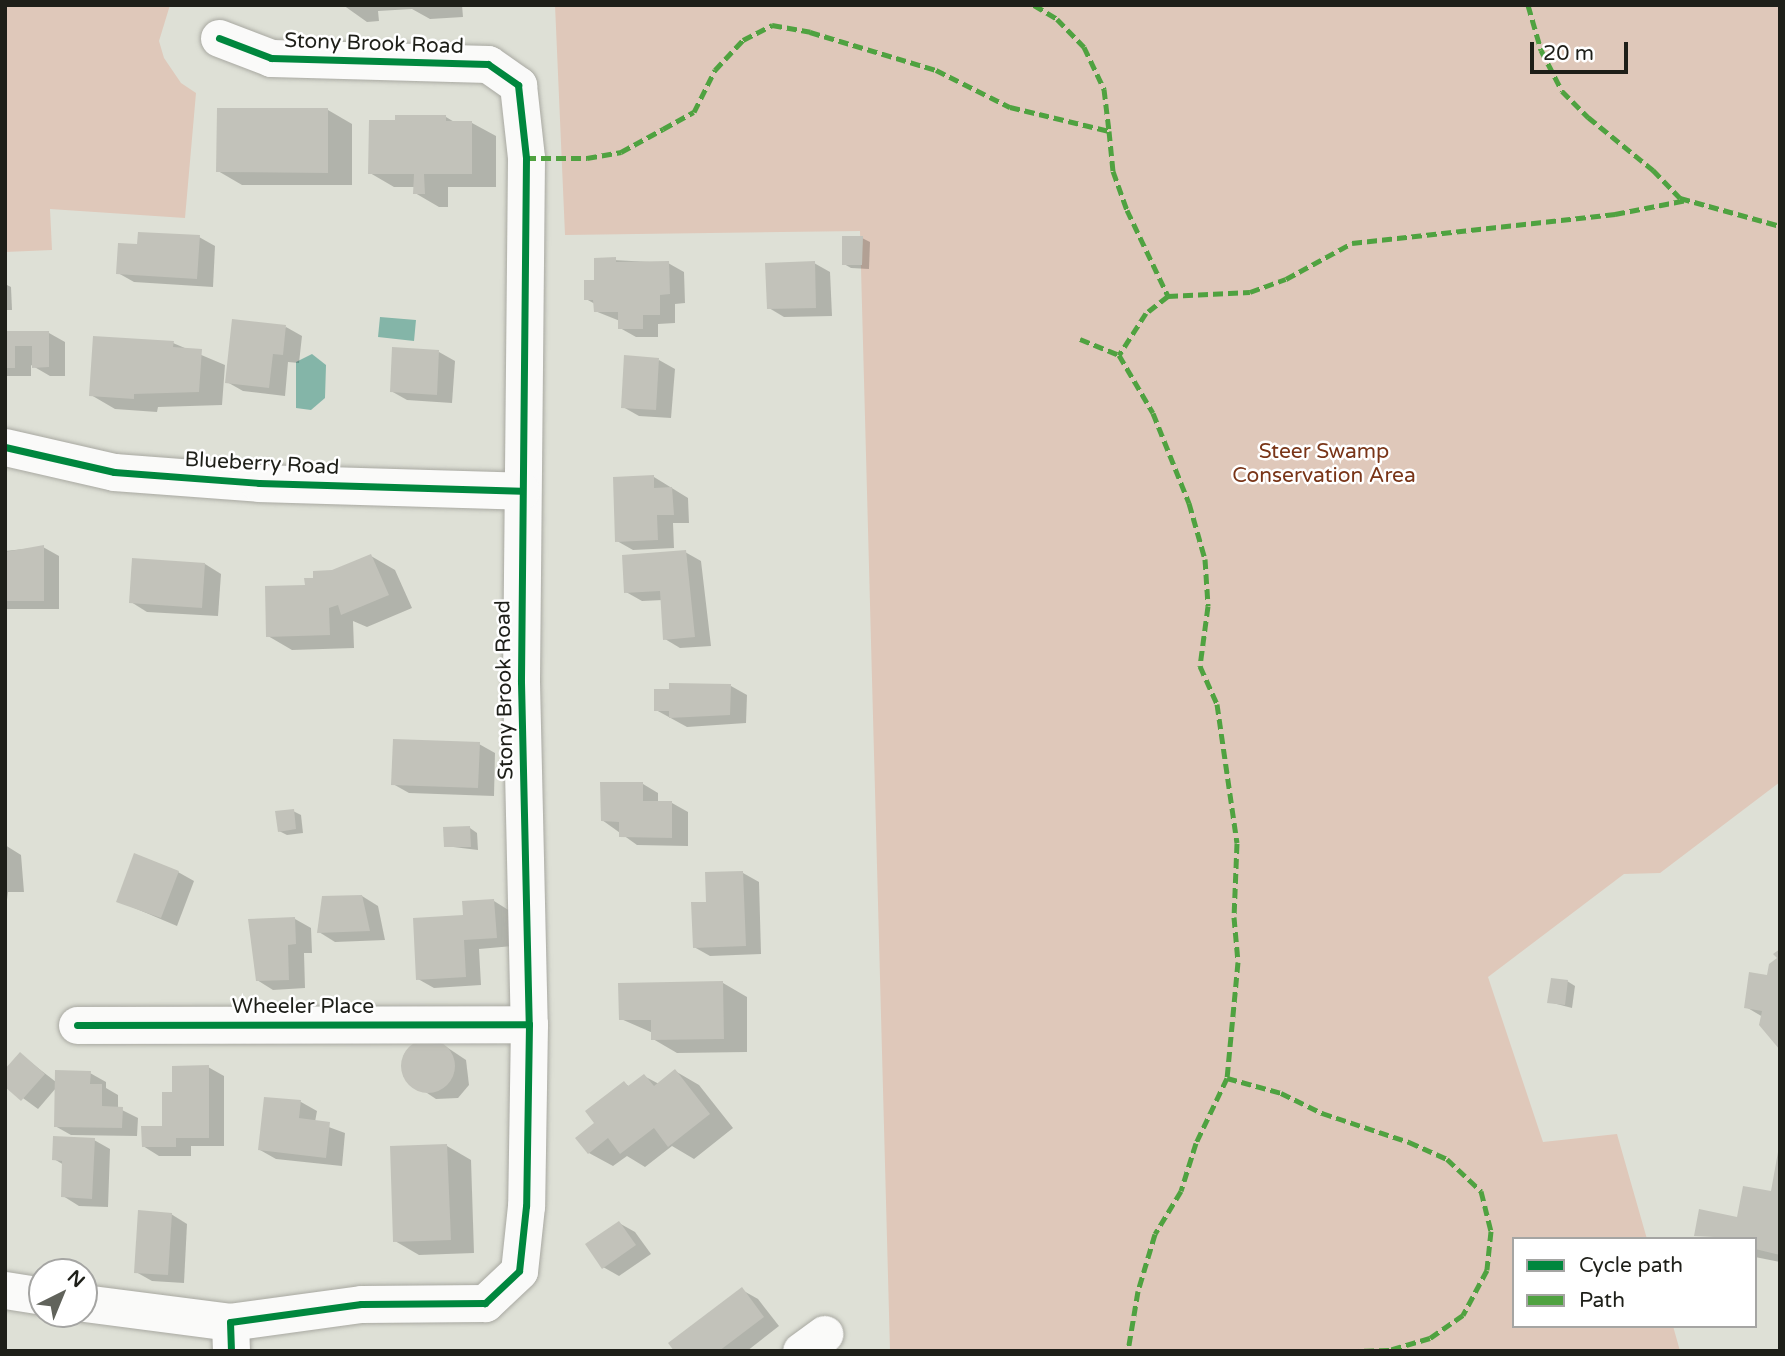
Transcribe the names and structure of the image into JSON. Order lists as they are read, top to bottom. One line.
{"streets":{"street":["Stony Brook Road","Blueberry Road","Wheeler Place"]},"crossings":[["Stony Brook Road","Blueberry Road"],["Stony Brook Road","Wheeler Place"]],"parks":["Steer Swamp Conservation Area"],"legend":["Cycle path","Path"],"scale_bar":"20 m","north":"top right"}
